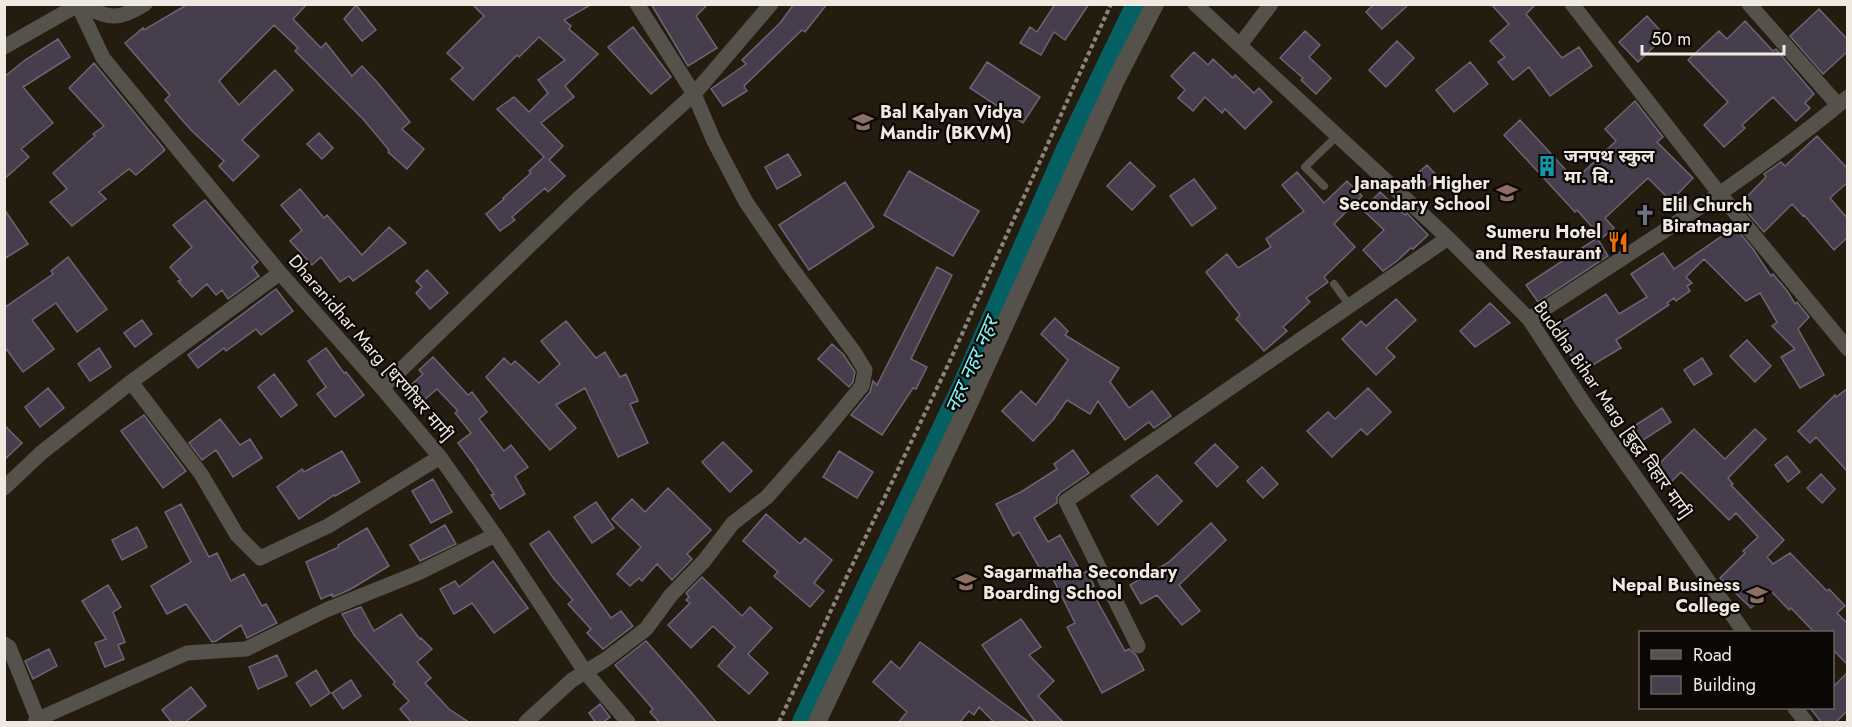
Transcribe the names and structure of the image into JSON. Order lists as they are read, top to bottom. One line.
{"streets":{"street":["Dharanidhar Marg [धरणीधर मार्ग]","Buddha Bihar Marg [बुद्ध विहार मार्ग]"]},"water":["नहर नहर नहर"],"places":{"school or university":["Bal Kalyan Vidya Mandir (BKVM)","Janapath Higher Secondary School","Sagarmatha Secondary Boarding School","Nepal Business College"],"building":["जनपथ स्कुल मा. वि."],"church":["Elil Church Biratnagar"],"restaurant":["Sumeru Hotel and Restaurant"]},"legend":["Road","Building"],"scale_bar":"50 m"}
